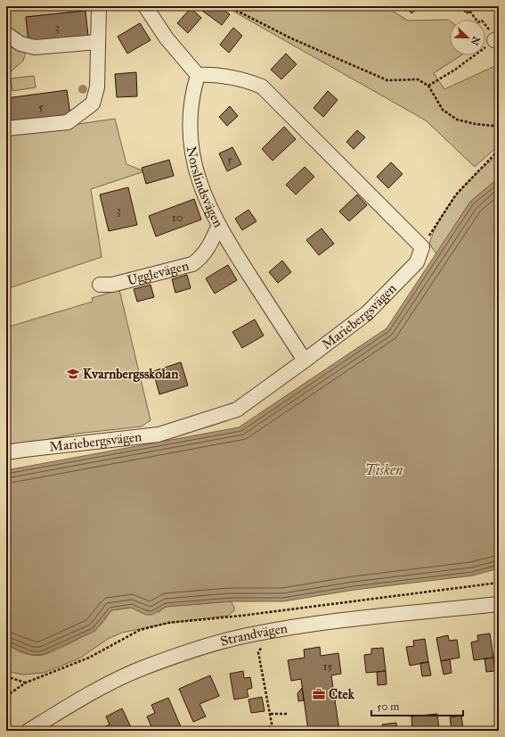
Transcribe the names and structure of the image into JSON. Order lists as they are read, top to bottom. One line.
{"streets":{"street":["Norslindsvägen","Ugglevägen","Mariebergsvägen","Strandvägen"]},"crossings":[["Norslindsvägen","Ugglevägen"],["Norslindsvägen","Mariebergsvägen"]],"water":["Tisken"],"places":{"school or university":["Kvarnbergsskolan"],"office":["Ctek"]},"house_numbers":["3","5","5","3","10","15"],"scale_bar":"50 m","north":"bottom right"}
